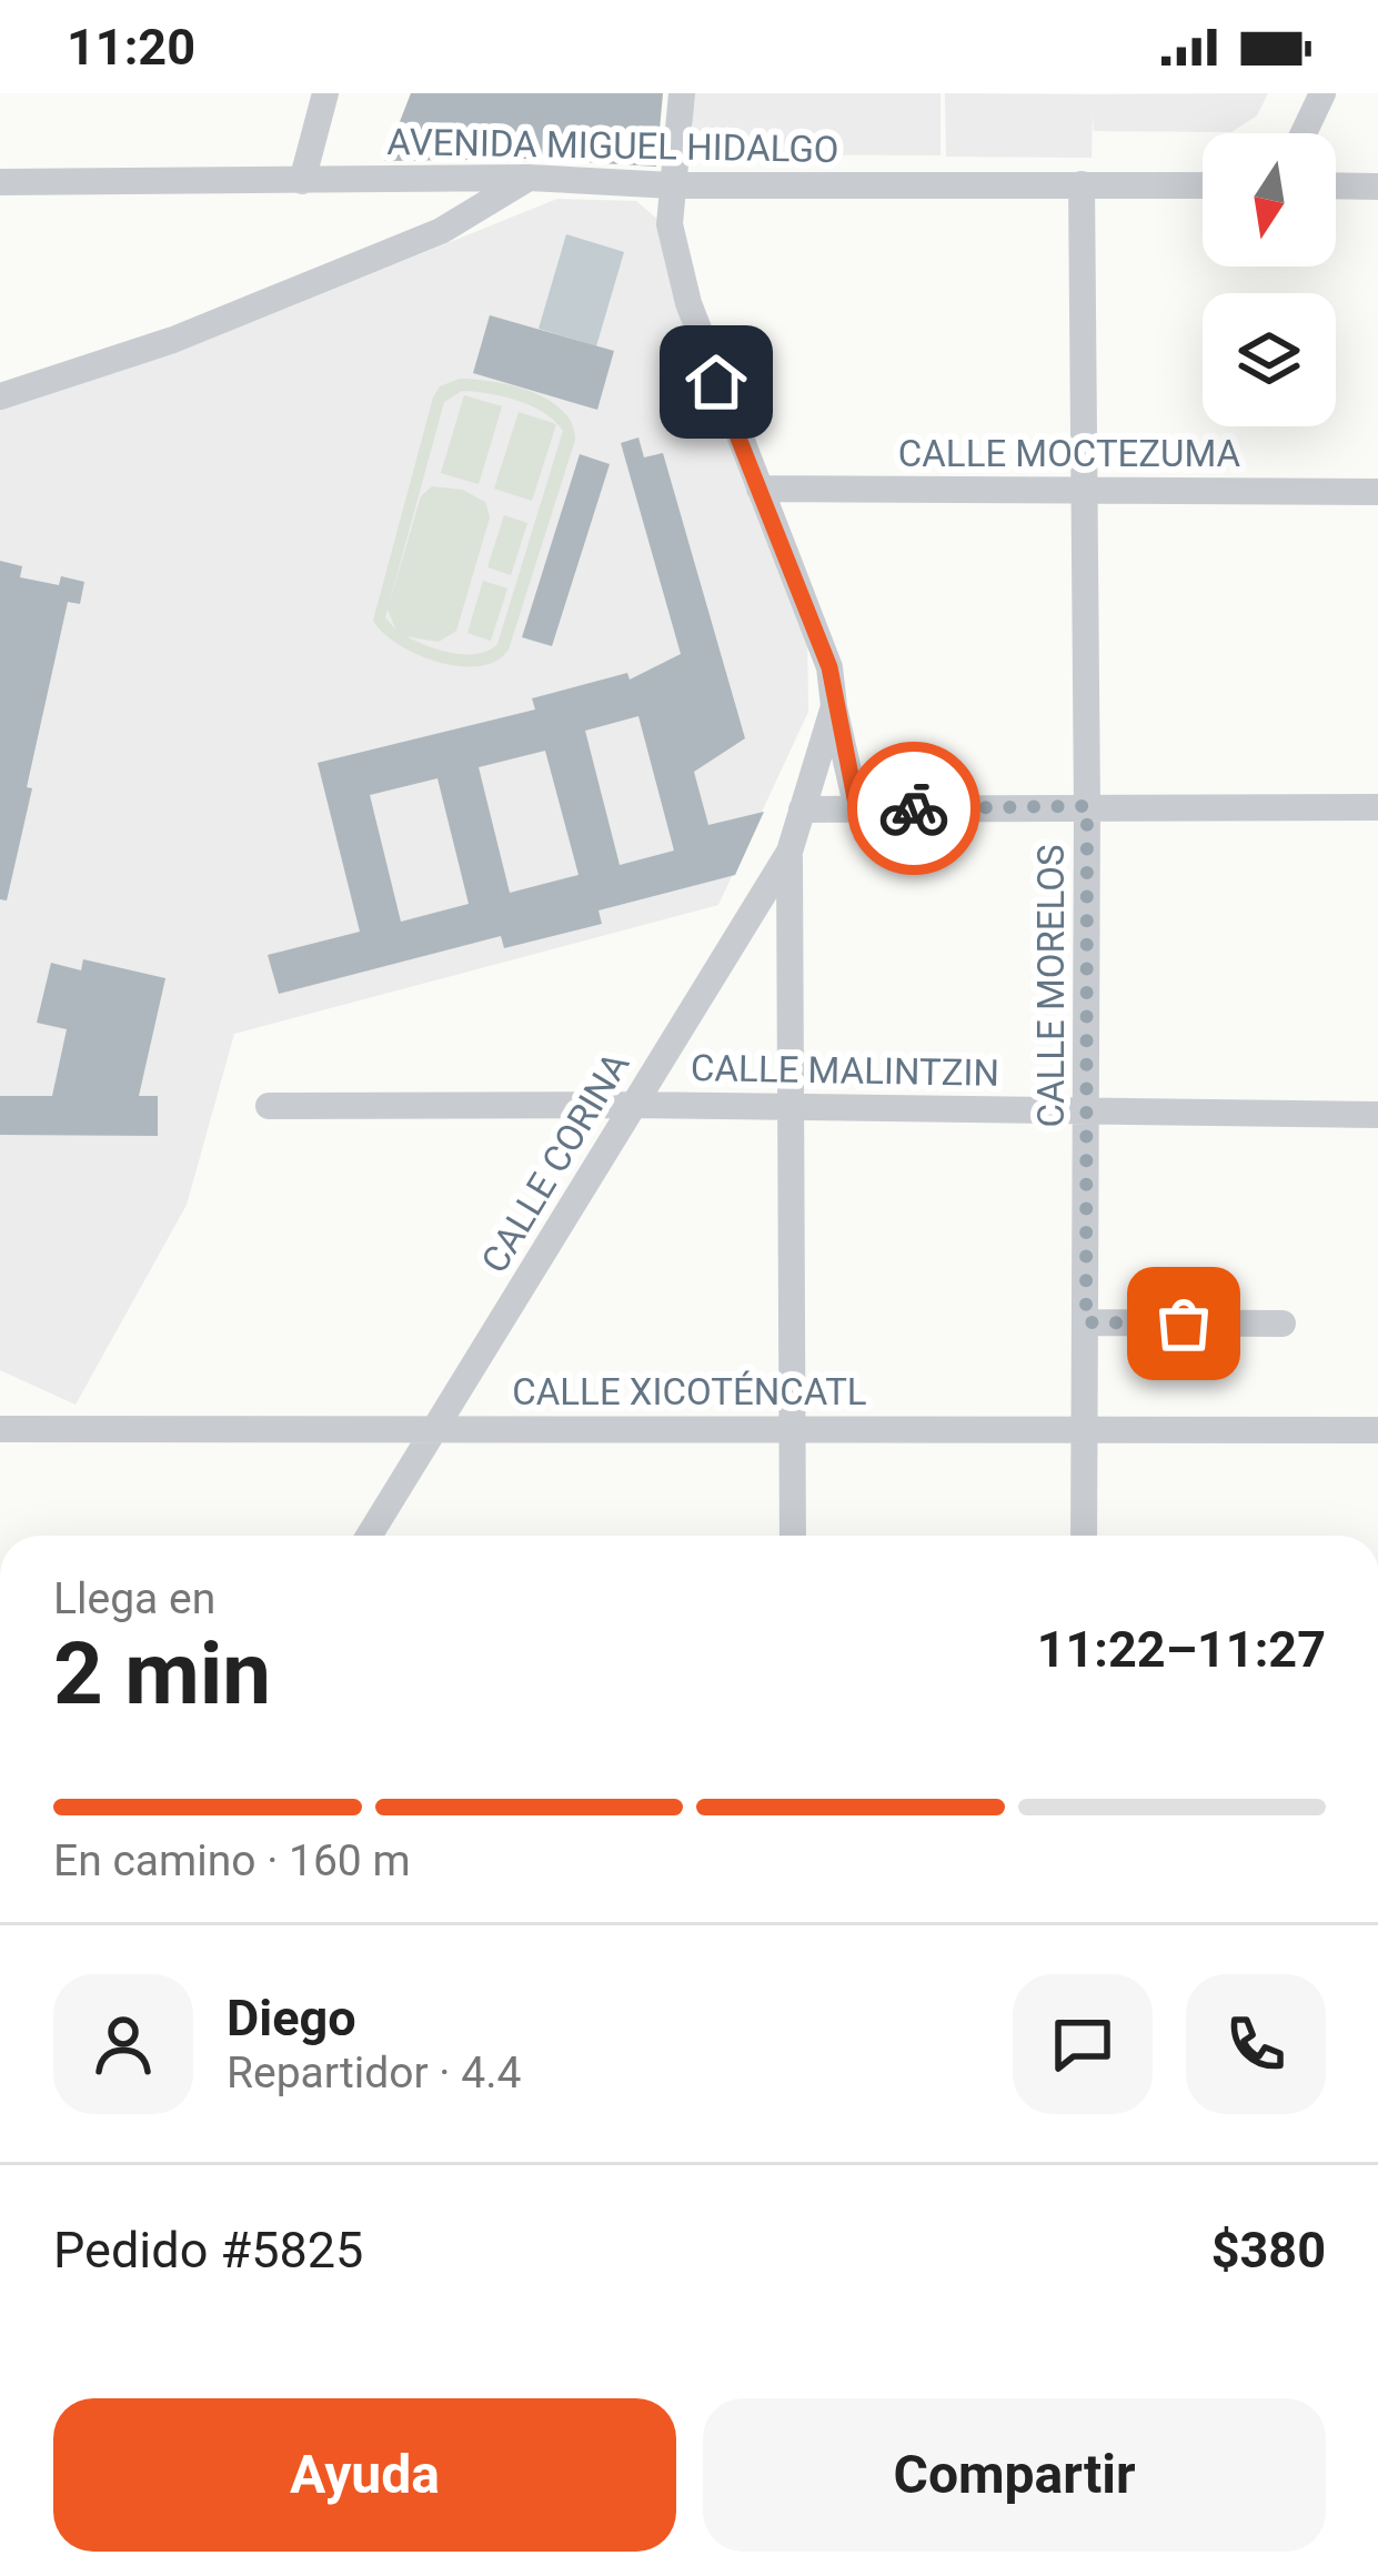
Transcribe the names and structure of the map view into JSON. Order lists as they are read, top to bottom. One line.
{"streets":{"street":["AVENIDA MIGUEL HIDALGO","CALLE MOCTEZUMA","CALLE MORELOS","CALLE MALINTZIN","CALLE CORINA","CALLE XICOTÉNCATL"]},"crossings":[["AVENIDA MIGUEL HIDALGO","CALLE MORELOS"],["CALLE MOCTEZUMA","CALLE MORELOS"],["CALLE MORELOS","CALLE MALINTZIN"],["CALLE MORELOS","CALLE XICOTÉNCATL"],["CALLE MALINTZIN","CALLE CORINA"],["CALLE CORINA","CALLE XICOTÉNCATL"]],"north":"bottom","page":{"status":"11:20","heading":["2 min","Llega en","11:22–11:27"],"panel":["Diego","Repartidor · 4.4","Pedido #5825","$380"],"bar":"En camino · 160 m","buttons":["Ayuda","Compartir"]}}
